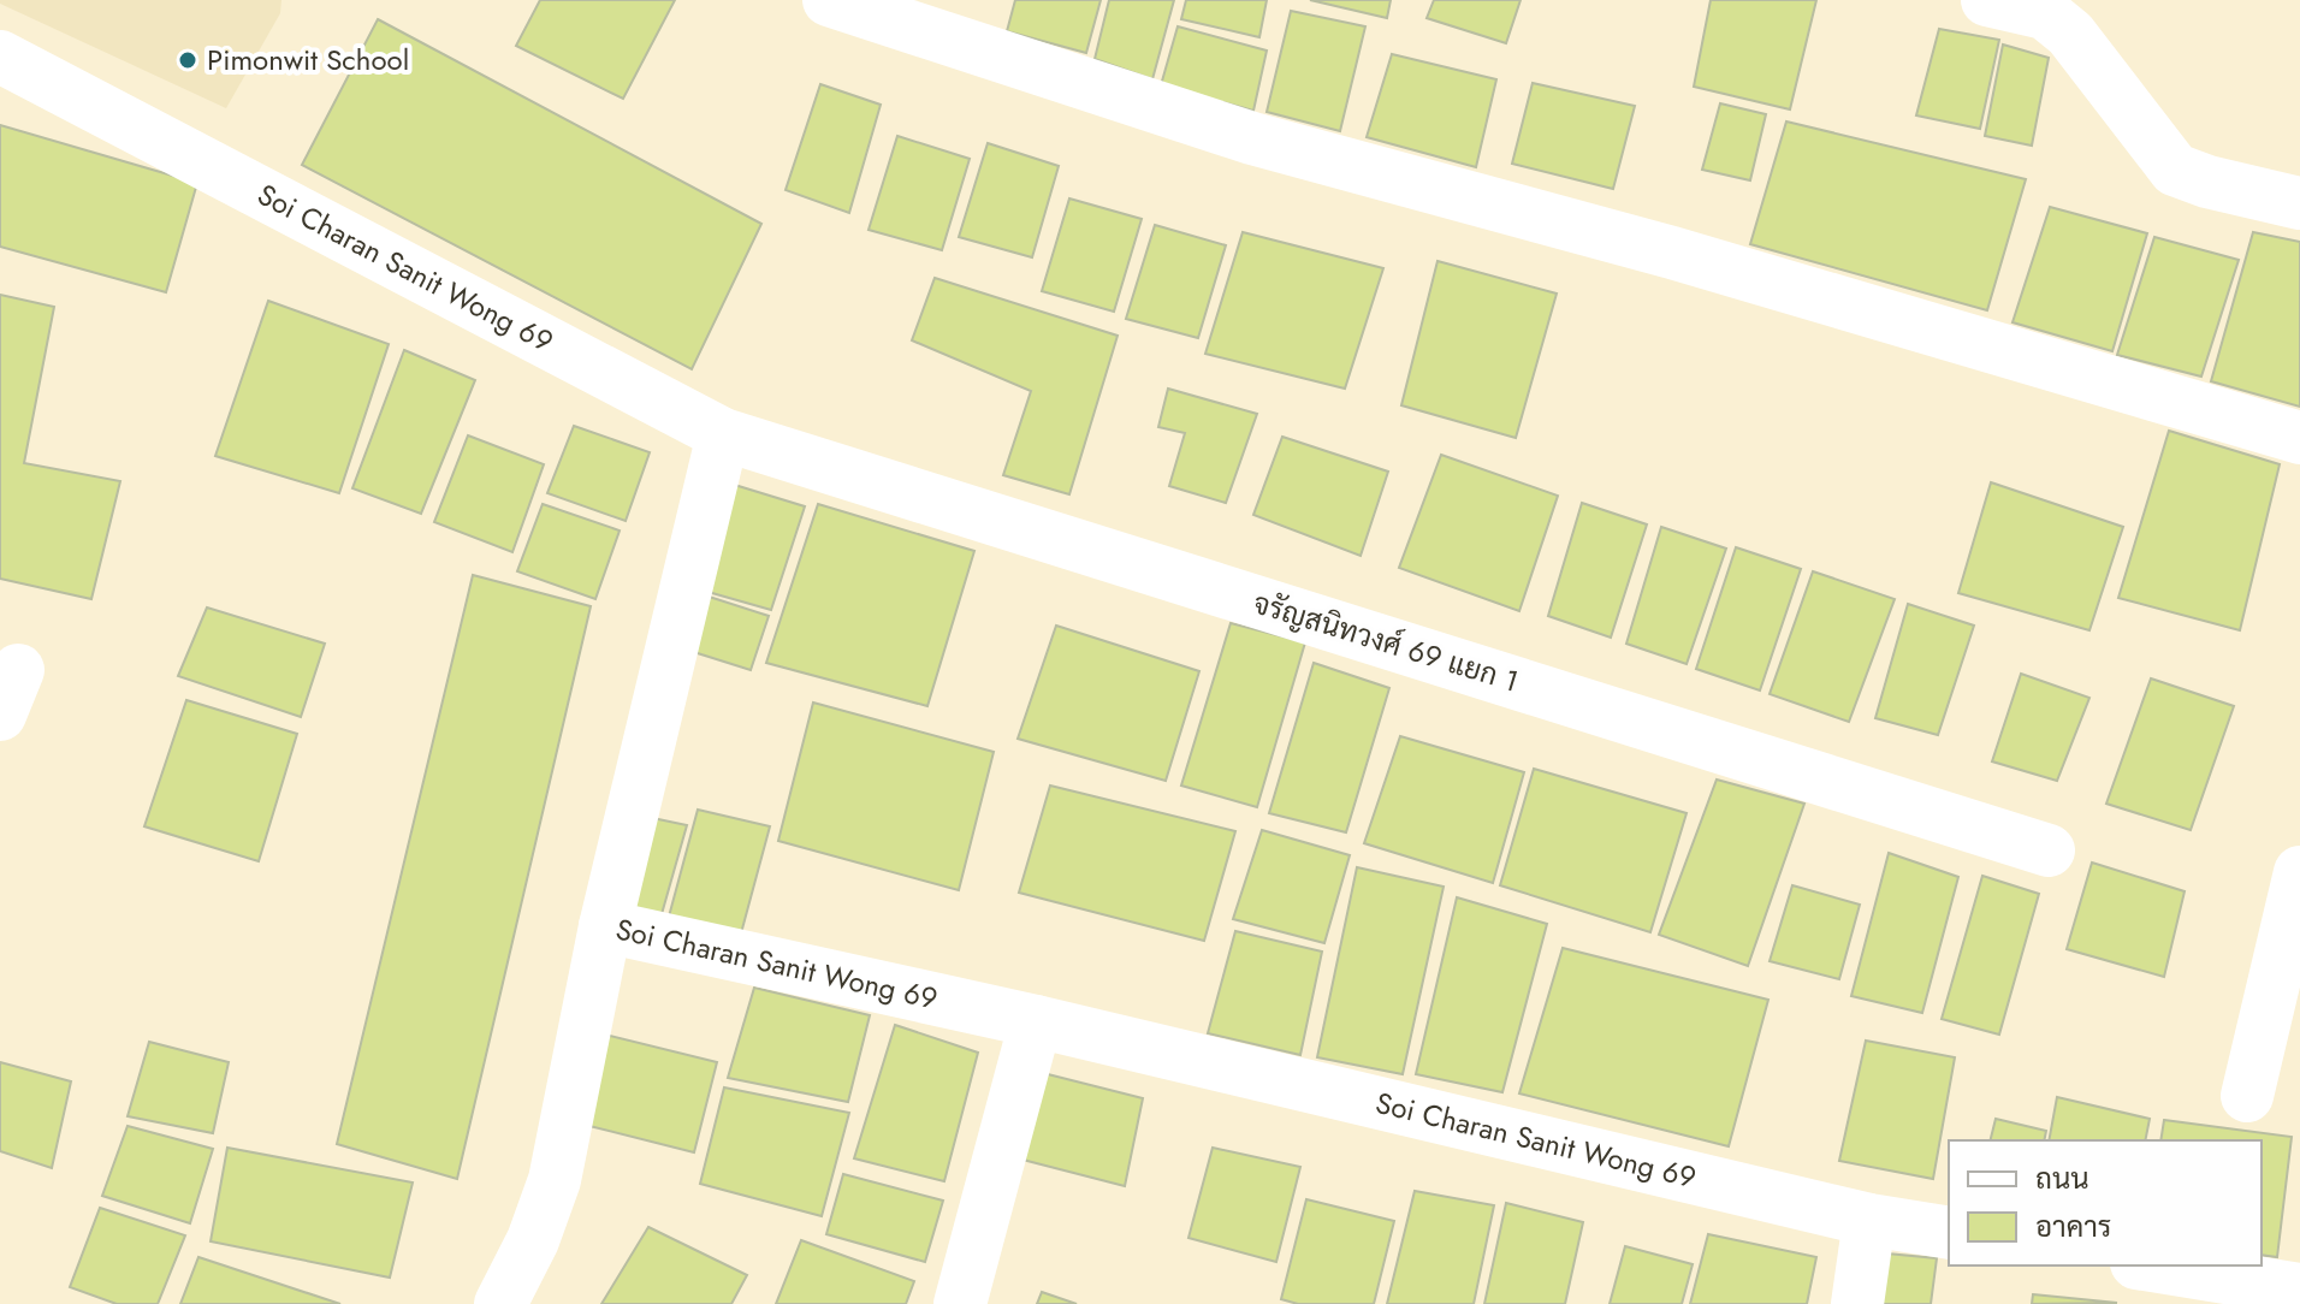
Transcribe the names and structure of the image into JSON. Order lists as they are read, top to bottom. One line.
{"streets":{"street":["Soi Charan Sanit Wong 69","จรัญสนิทวงศ์ 69 แยก 1"]},"crossings":[["Soi Charan Sanit Wong 69","จรัญสนิทวงศ์ 69 แยก 1"]],"places":["Pimonwit School"],"legend":["ถนน","อาคาร"]}
